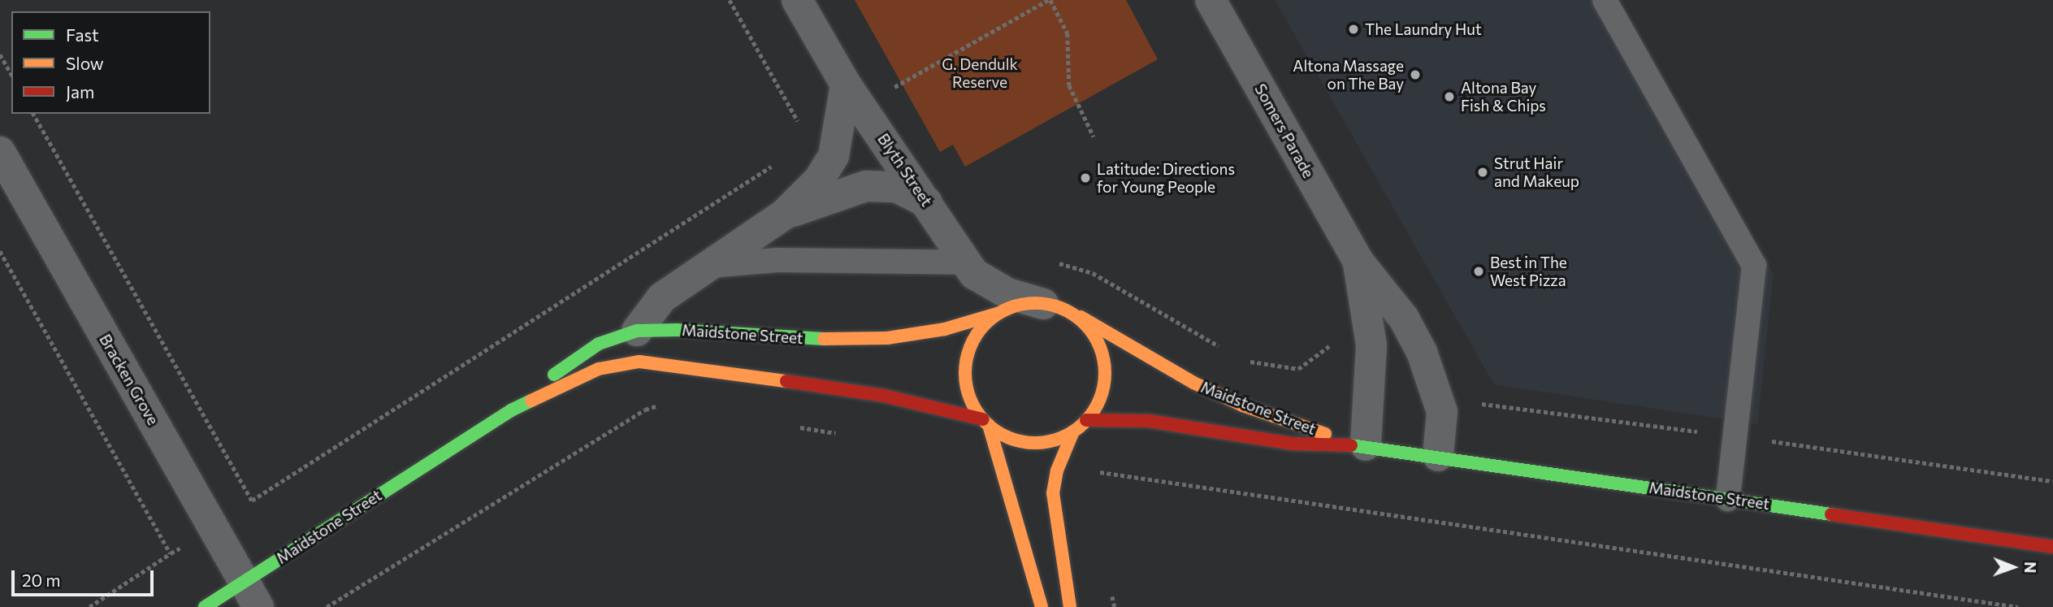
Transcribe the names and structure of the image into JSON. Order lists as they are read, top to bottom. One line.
{"streets":{"main road":["Maidstone Street"],"street":["Somers Parade","Blyth Street","Bracken Grove"]},"crossings":[["Somers Parade","Maidstone Street"],["Blyth Street","Maidstone Street"],["Maidstone Street","Bracken Grove"]],"parks":["G. Dendulk Reserve"],"places":["The Laundry Hut","Altona Massage on The Bay","Altona Bay Fish & Chips","Strut Hair and Makeup","Latitude: Directions for Young People","Best in The West Pizza"],"legend":["Fast","Slow","Jam"],"scale_bar":"20 m","north":"right"}
